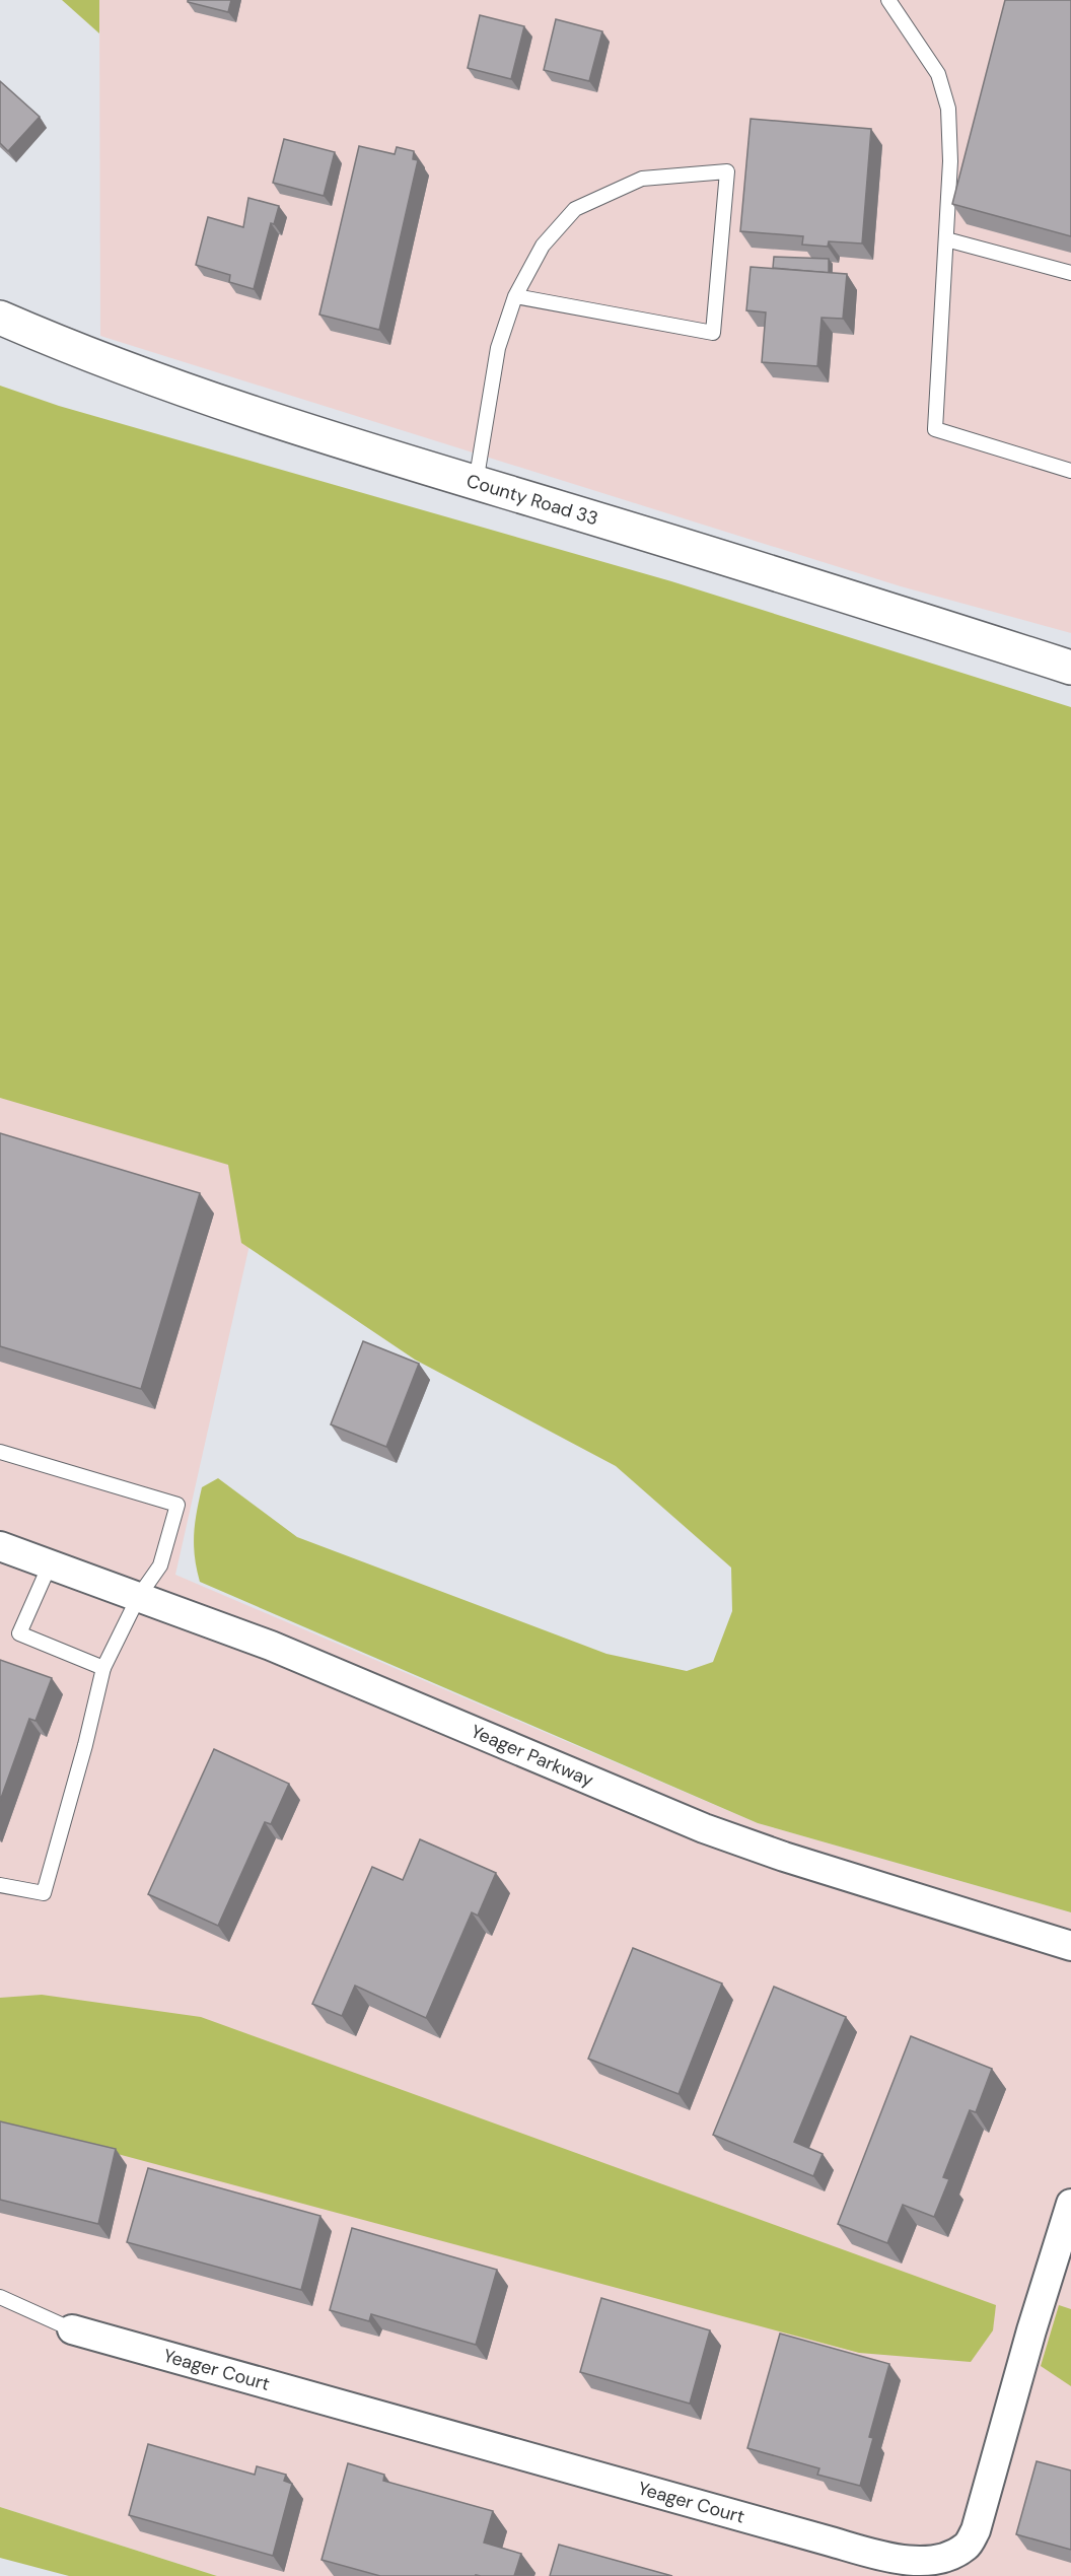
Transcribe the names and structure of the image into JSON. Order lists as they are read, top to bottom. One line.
{"streets":{"street":["County Road 33","Yeager Parkway","Yeager Court"]}}
